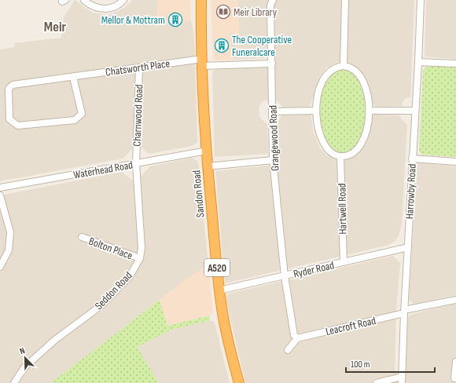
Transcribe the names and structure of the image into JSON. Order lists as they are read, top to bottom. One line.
{"streets":{"highway":["Sandon Road","A520"],"street":["Chatsworth Place","Charnwood Road","Grangewood Road","Waterhead Road","Harrowby Road","Hartwell Road","Bolton Place","Ryder Road","Seddon Road","Leacroft Road"]},"crossings":[["Chatsworth Place","Charnwood Road"],["Chatsworth Place","Grangewood Road"],["Chatsworth Place","Sandon Road"],["Charnwood Road","Waterhead Road"],["Charnwood Road","Seddon Road"],["Grangewood Road","Ryder Road"],["Waterhead Road","Sandon Road"],["Waterhead Road","Seddon Road"],["Harrowby Road","Ryder Road"],["Harrowby Road","Leacroft Road"],["Sandon Road","Ryder Road"],["Hartwell Road","Ryder Road"],["Bolton Place","Seddon Road"]],"districts":["Meir"],"places":{"library":["Meir Library"],"building":["Mellor & Mottram","The Cooperative Funeralcare"]},"scale_bar":"100 m","north":"top left"}
